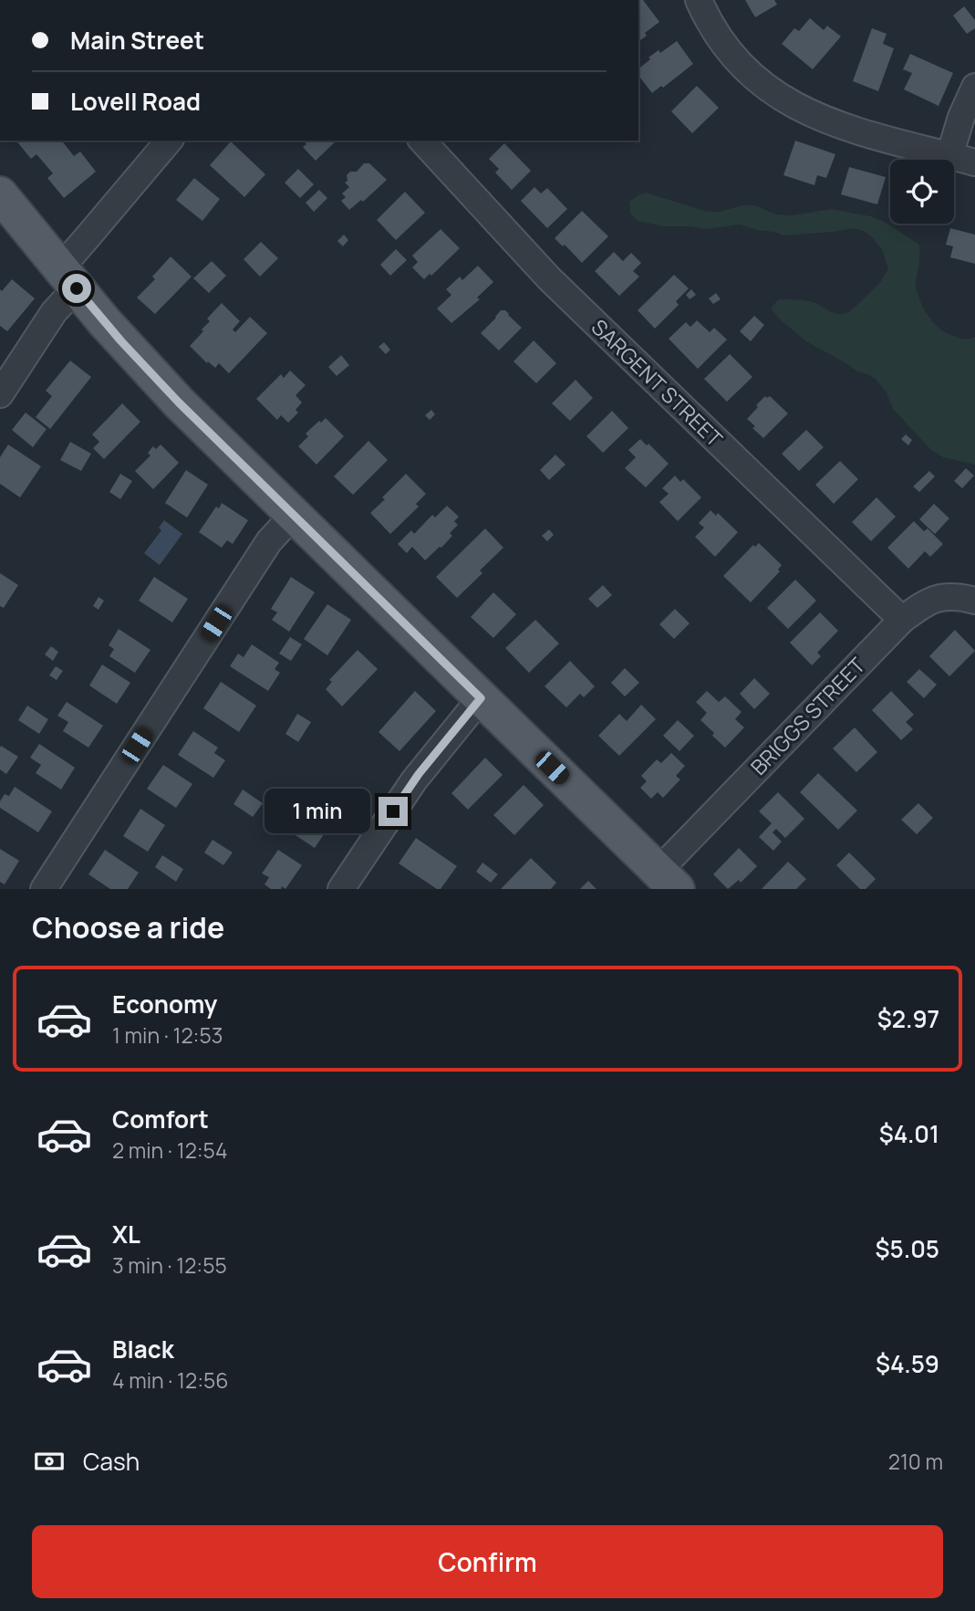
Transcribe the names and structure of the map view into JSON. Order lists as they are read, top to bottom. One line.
{"streets":{"street":["SARGENT STREET","BRIGGS STREET"]},"crossings":[["SARGENT STREET","BRIGGS STREET"]],"page":{"banner":["Main Street","Lovell Road"],"bubble":"1 min","heading":"Choose a ride","list":[{"name":"Economy","note":"1 min · 12:53","value":"$2.97"},{"name":"Comfort","note":"2 min · 12:54","value":"$4.01"},{"name":"XL","note":"3 min · 12:55","value":"$5.05"},{"name":"Black","note":"4 min · 12:56","value":"$4.59"}],"pay":["Cash","210 m"],"buttons":"Confirm"}}
